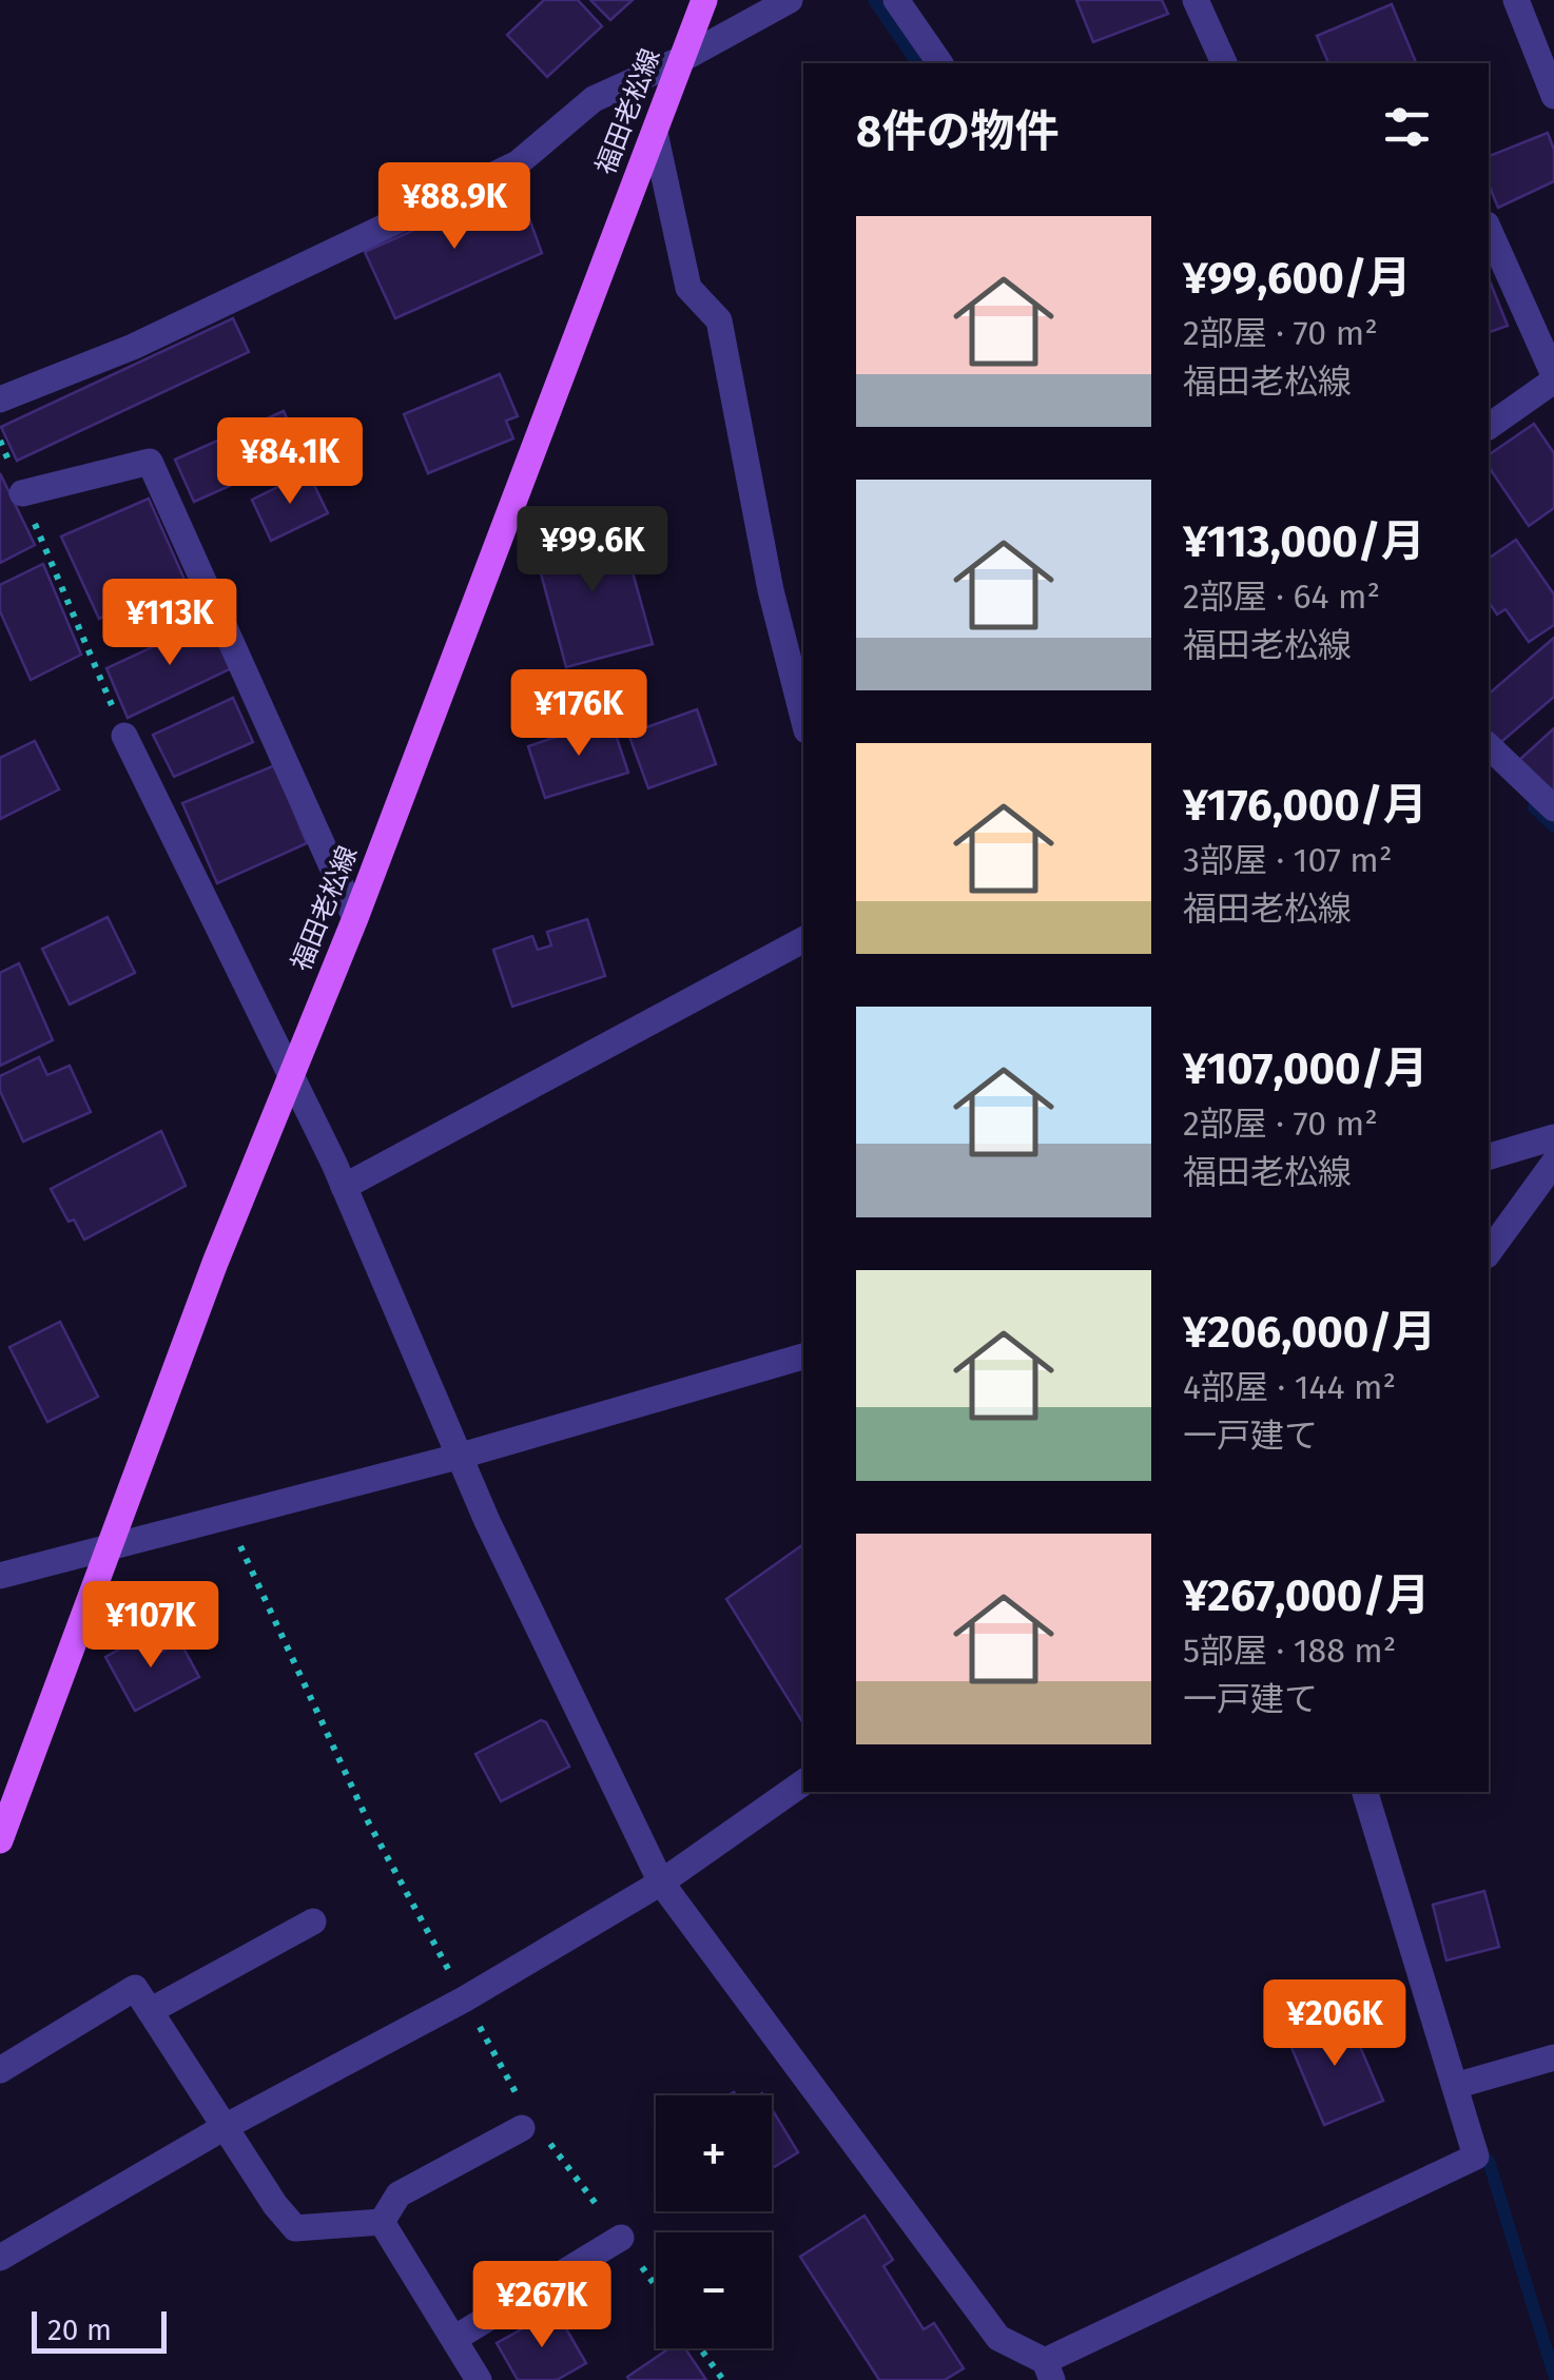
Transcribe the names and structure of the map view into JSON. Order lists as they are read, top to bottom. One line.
{"streets":{"main road":["福田老松線"]},"scale_bar":"20 m","page":{"heading":"8件の物件","price":["¥88.9K","¥84.1K","¥99.6K","¥113K","¥176K","¥107K","¥206K","¥267K"],"list":[{"name":"¥99,600/月","note":"2部屋 · 70 m² · 福田老松線"},{"name":"¥113,000/月","note":"2部屋 · 64 m² · 福田老松線"},{"name":"¥176,000/月","note":"3部屋 · 107 m² · 福田老松線"},{"name":"¥107,000/月","note":"2部屋 · 70 m² · 福田老松線"},{"name":"¥206,000/月","note":"4部屋 · 144 m² · 一戸建て"},{"name":"¥267,000/月","note":"5部屋 · 188 m² · 一戸建て"}],"map_buttons":["+","−"],"scale":"20 m"}}
